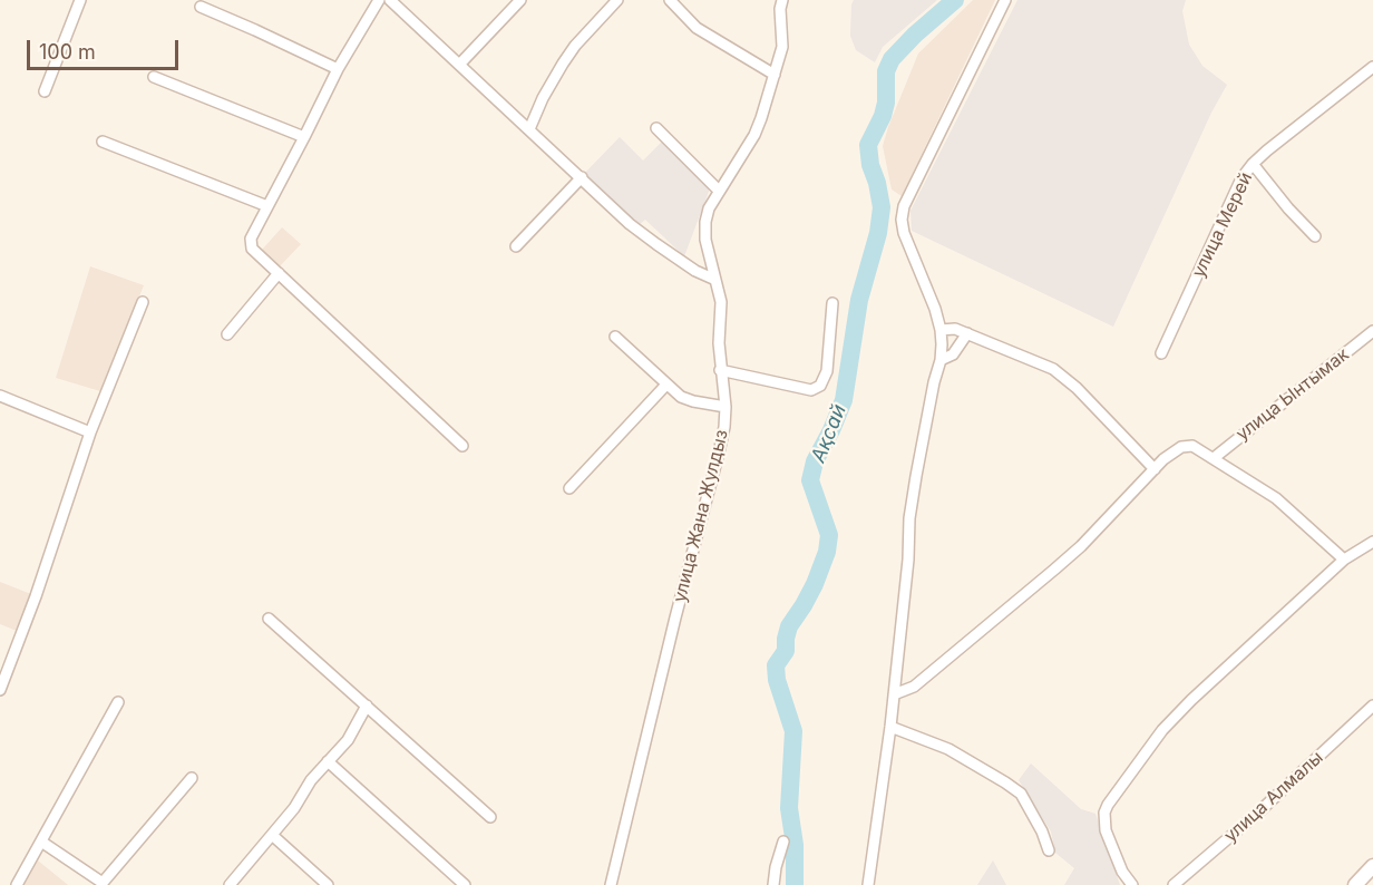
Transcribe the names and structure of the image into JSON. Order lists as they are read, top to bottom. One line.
{"streets":{"street":["улица Мерей","улица Ынтымак","улица Жана Жулдыз","улица Алмалы"]},"water":["Ақсай"],"scale_bar":"100 m"}
